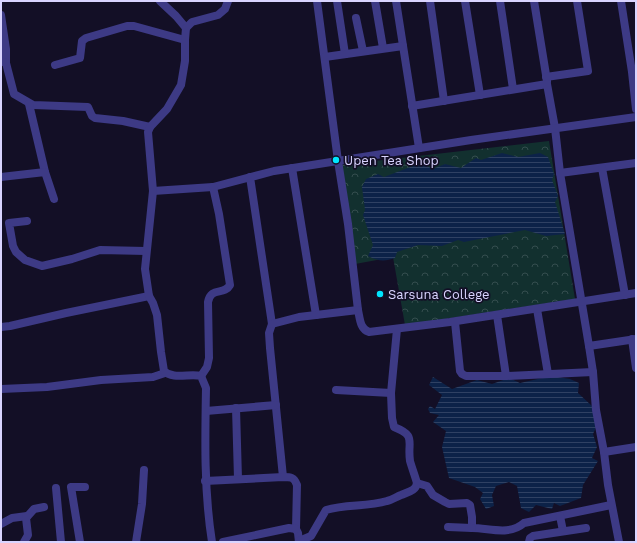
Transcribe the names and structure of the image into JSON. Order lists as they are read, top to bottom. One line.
{"places":["Upen Tea Shop","Sarsuna College"]}
